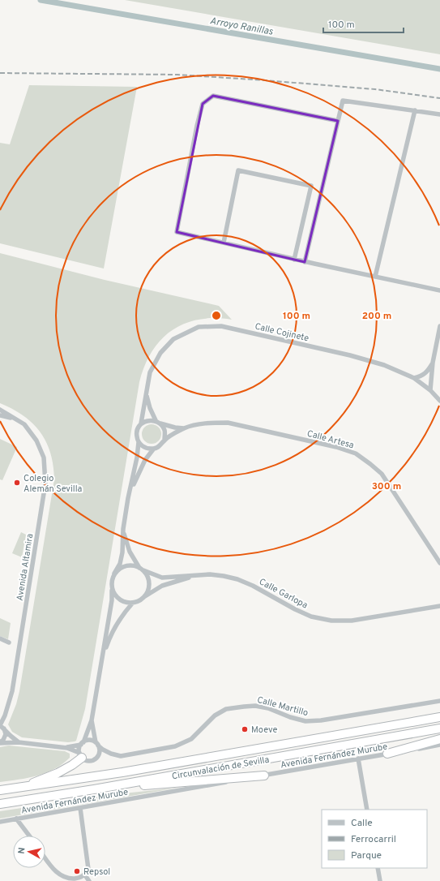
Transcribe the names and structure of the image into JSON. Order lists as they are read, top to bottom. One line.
{"streets":{"highway":["Circunvalación de Sevilla"],"street":["Calle Cojinete","Calle Artesa","Avenida Altamira","Calle Garlopa","Calle Martillo","Avenida Fernández Murube"]},"crossings":[["Calle Cojinete","Calle Artesa"]],"water":["Arroyo Ranillas"],"places":["Colegio Alemán Sevilla","Moeve","Repsol"],"legend":["Calle","Ferrocarril","Parque"],"scale_bar":"100 m","north":"left","rings":["100 m","200 m","300 m"]}
